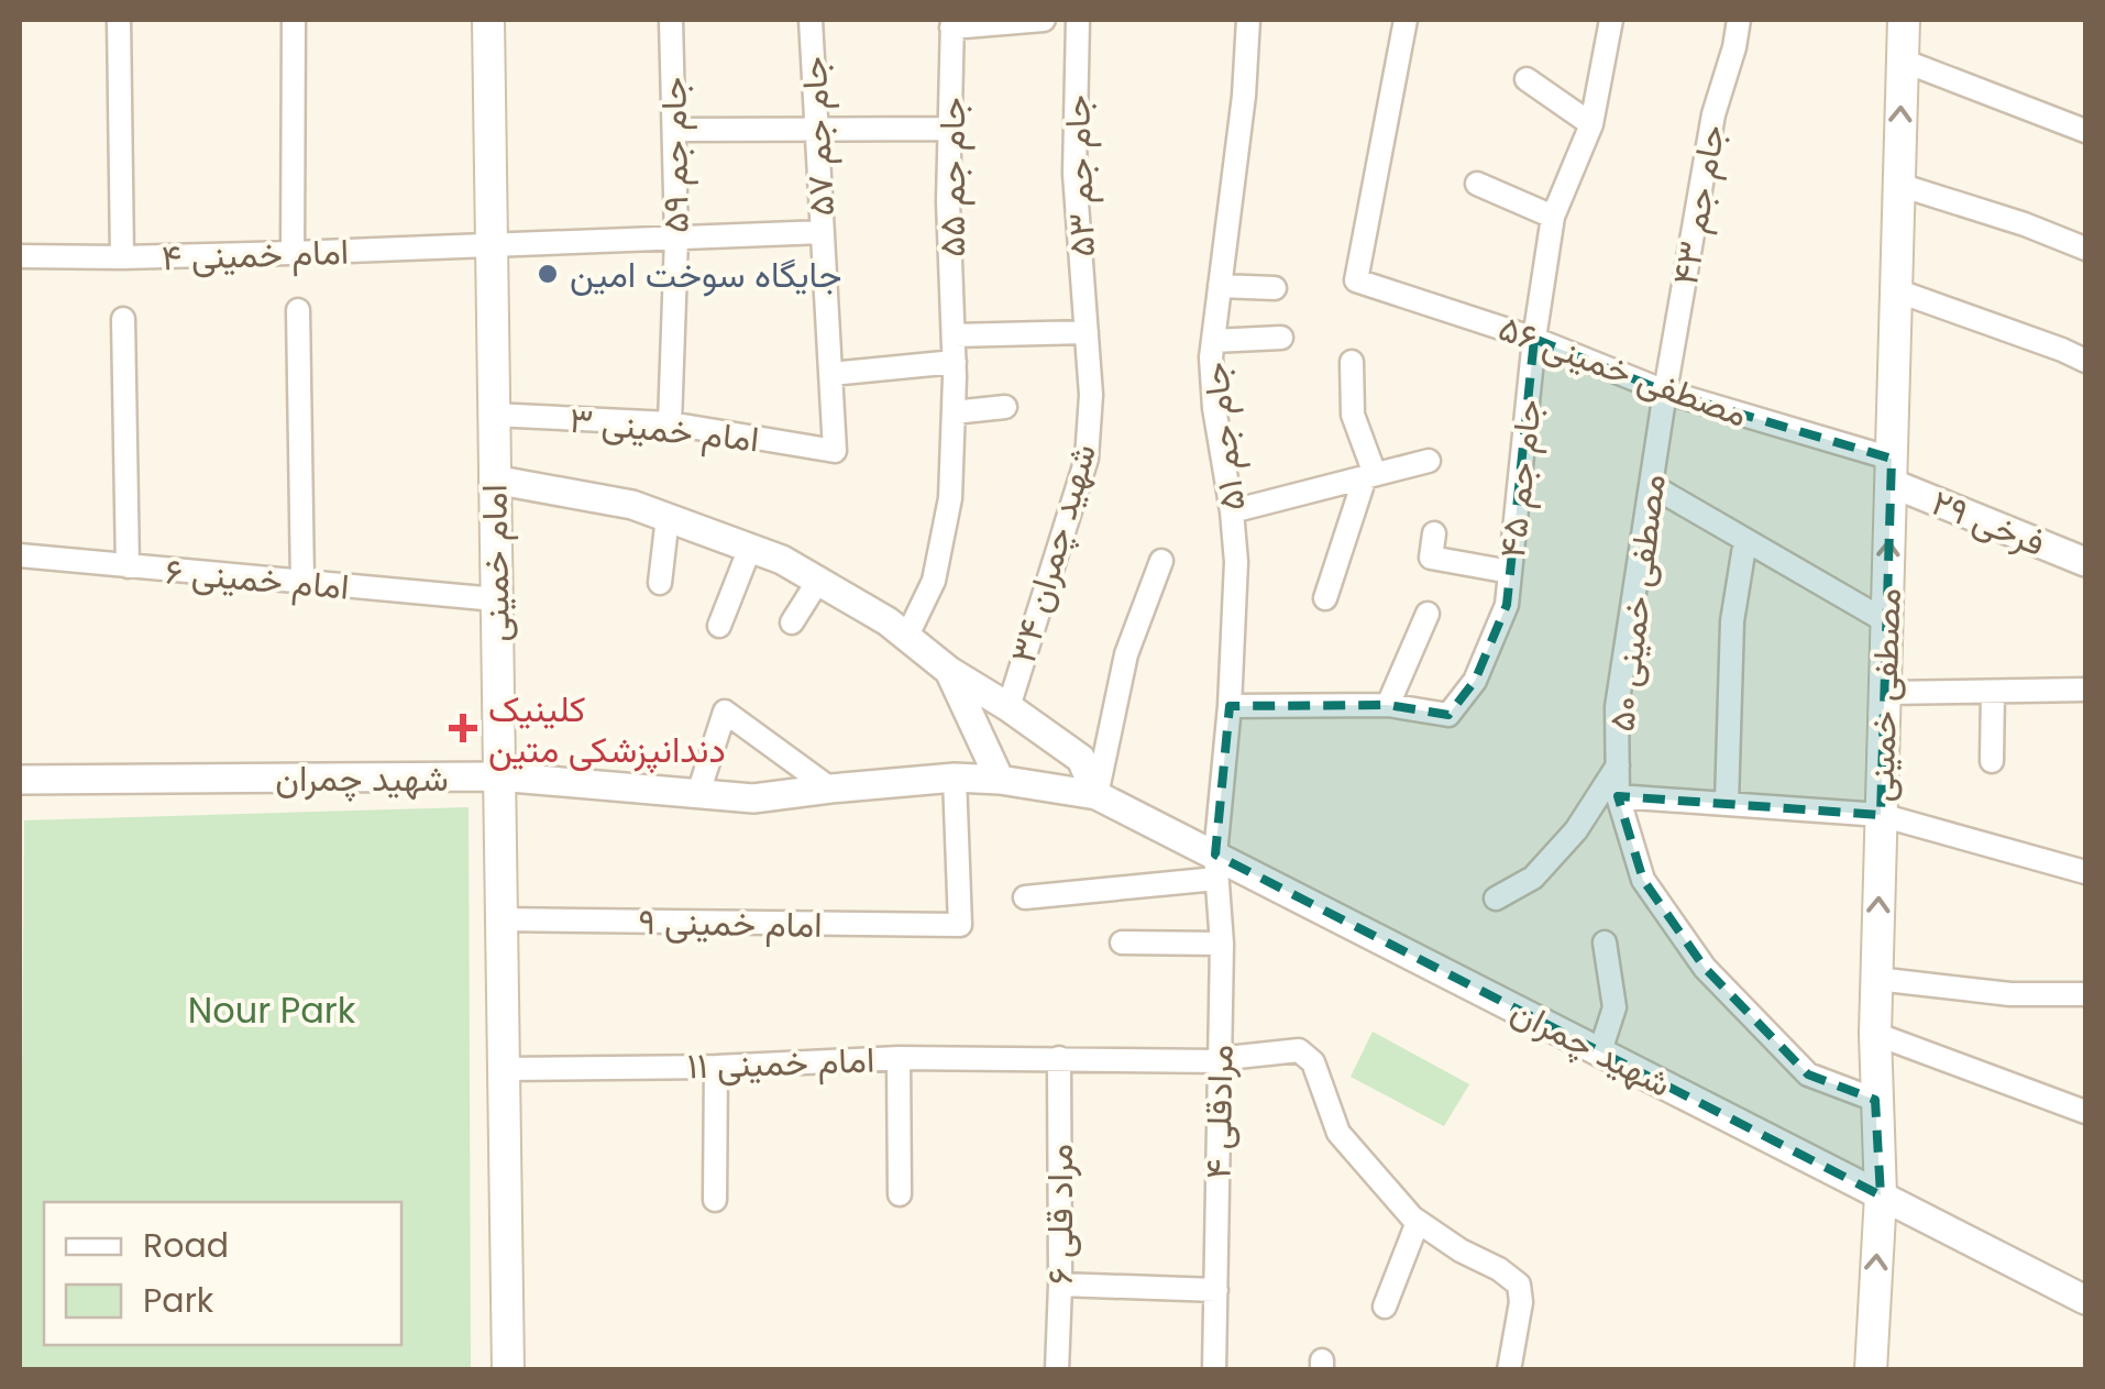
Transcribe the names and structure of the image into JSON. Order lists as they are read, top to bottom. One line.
{"streets":{"main road":["امام خمینی","مصطفی خمینی"],"street":["جام جم ۵۷","جام جم ۵۹","جام جم ۵۳","جام جم ۵۵","جام جم ۴۳","امام خمینی ۴","مصطفی خمینی ۵۶","امام خمینی ۳","جام جم ۵۱","جام جم ۴۵","فرخی ۲۹","شهید چمران ۳۴","امام خمینی ۶","مصطفی خمینی ۵۰","شهید چمران","امام خمینی ۹","امام خمینی ۱۱","مرادقلی ۴","مراد قلی ۶"]},"crossings":[["جام جم ۵۷","امام خمینی ۴"],["جام جم ۵۷","امام خمینی ۳"],["جام جم ۵۹","امام خمینی ۴"],["جام جم ۵۹","امام خمینی ۳"],["جام جم ۵۳","شهید چمران ۳۴"],["جام جم ۴۳","مصطفی خمینی ۵۶"],["جام جم ۴۳","مصطفی خمینی ۵۰"],["امام خمینی ۴","امام خمینی"],["مصطفی خمینی ۵۶","جام جم ۴۵"],["مصطفی خمینی ۵۶","فرخی ۲۹"],["مصطفی خمینی ۵۶","مصطفی خمینی ۵۰"],["مصطفی خمینی ۵۶","مصطفی خمینی"],["امام خمینی ۳","امام خمینی"],["جام جم ۵۱","جام جم ۴۵"],["جام جم ۵۱","شهید چمران"],["جام جم ۵۱","مرادقلی ۴"],["فرخی ۲۹","مصطفی خمینی"],["امام خمینی","امام خمینی ۶"],["امام خمینی","شهید چمران"],["امام خمینی","امام خمینی ۹"],["امام خمینی","امام خمینی ۱۱"],["مصطفی خمینی ۵۰","مصطفی خمینی"],["مصطفی خمینی","شهید چمران"],["شهید چمران","امام خمینی ۹"],["شهید چمران","مرادقلی ۴"],["امام خمینی ۱۱","مرادقلی ۴"],["امام خمینی ۱۱","مراد قلی ۶"]],"one_way":["مصطفی خمینی"],"parks":["Nour Park"],"places":{"other":["جایگاه سوخت امین"],"health":["کلینیک دندانپزشکی متین"]},"legend":["Road","Park"]}
